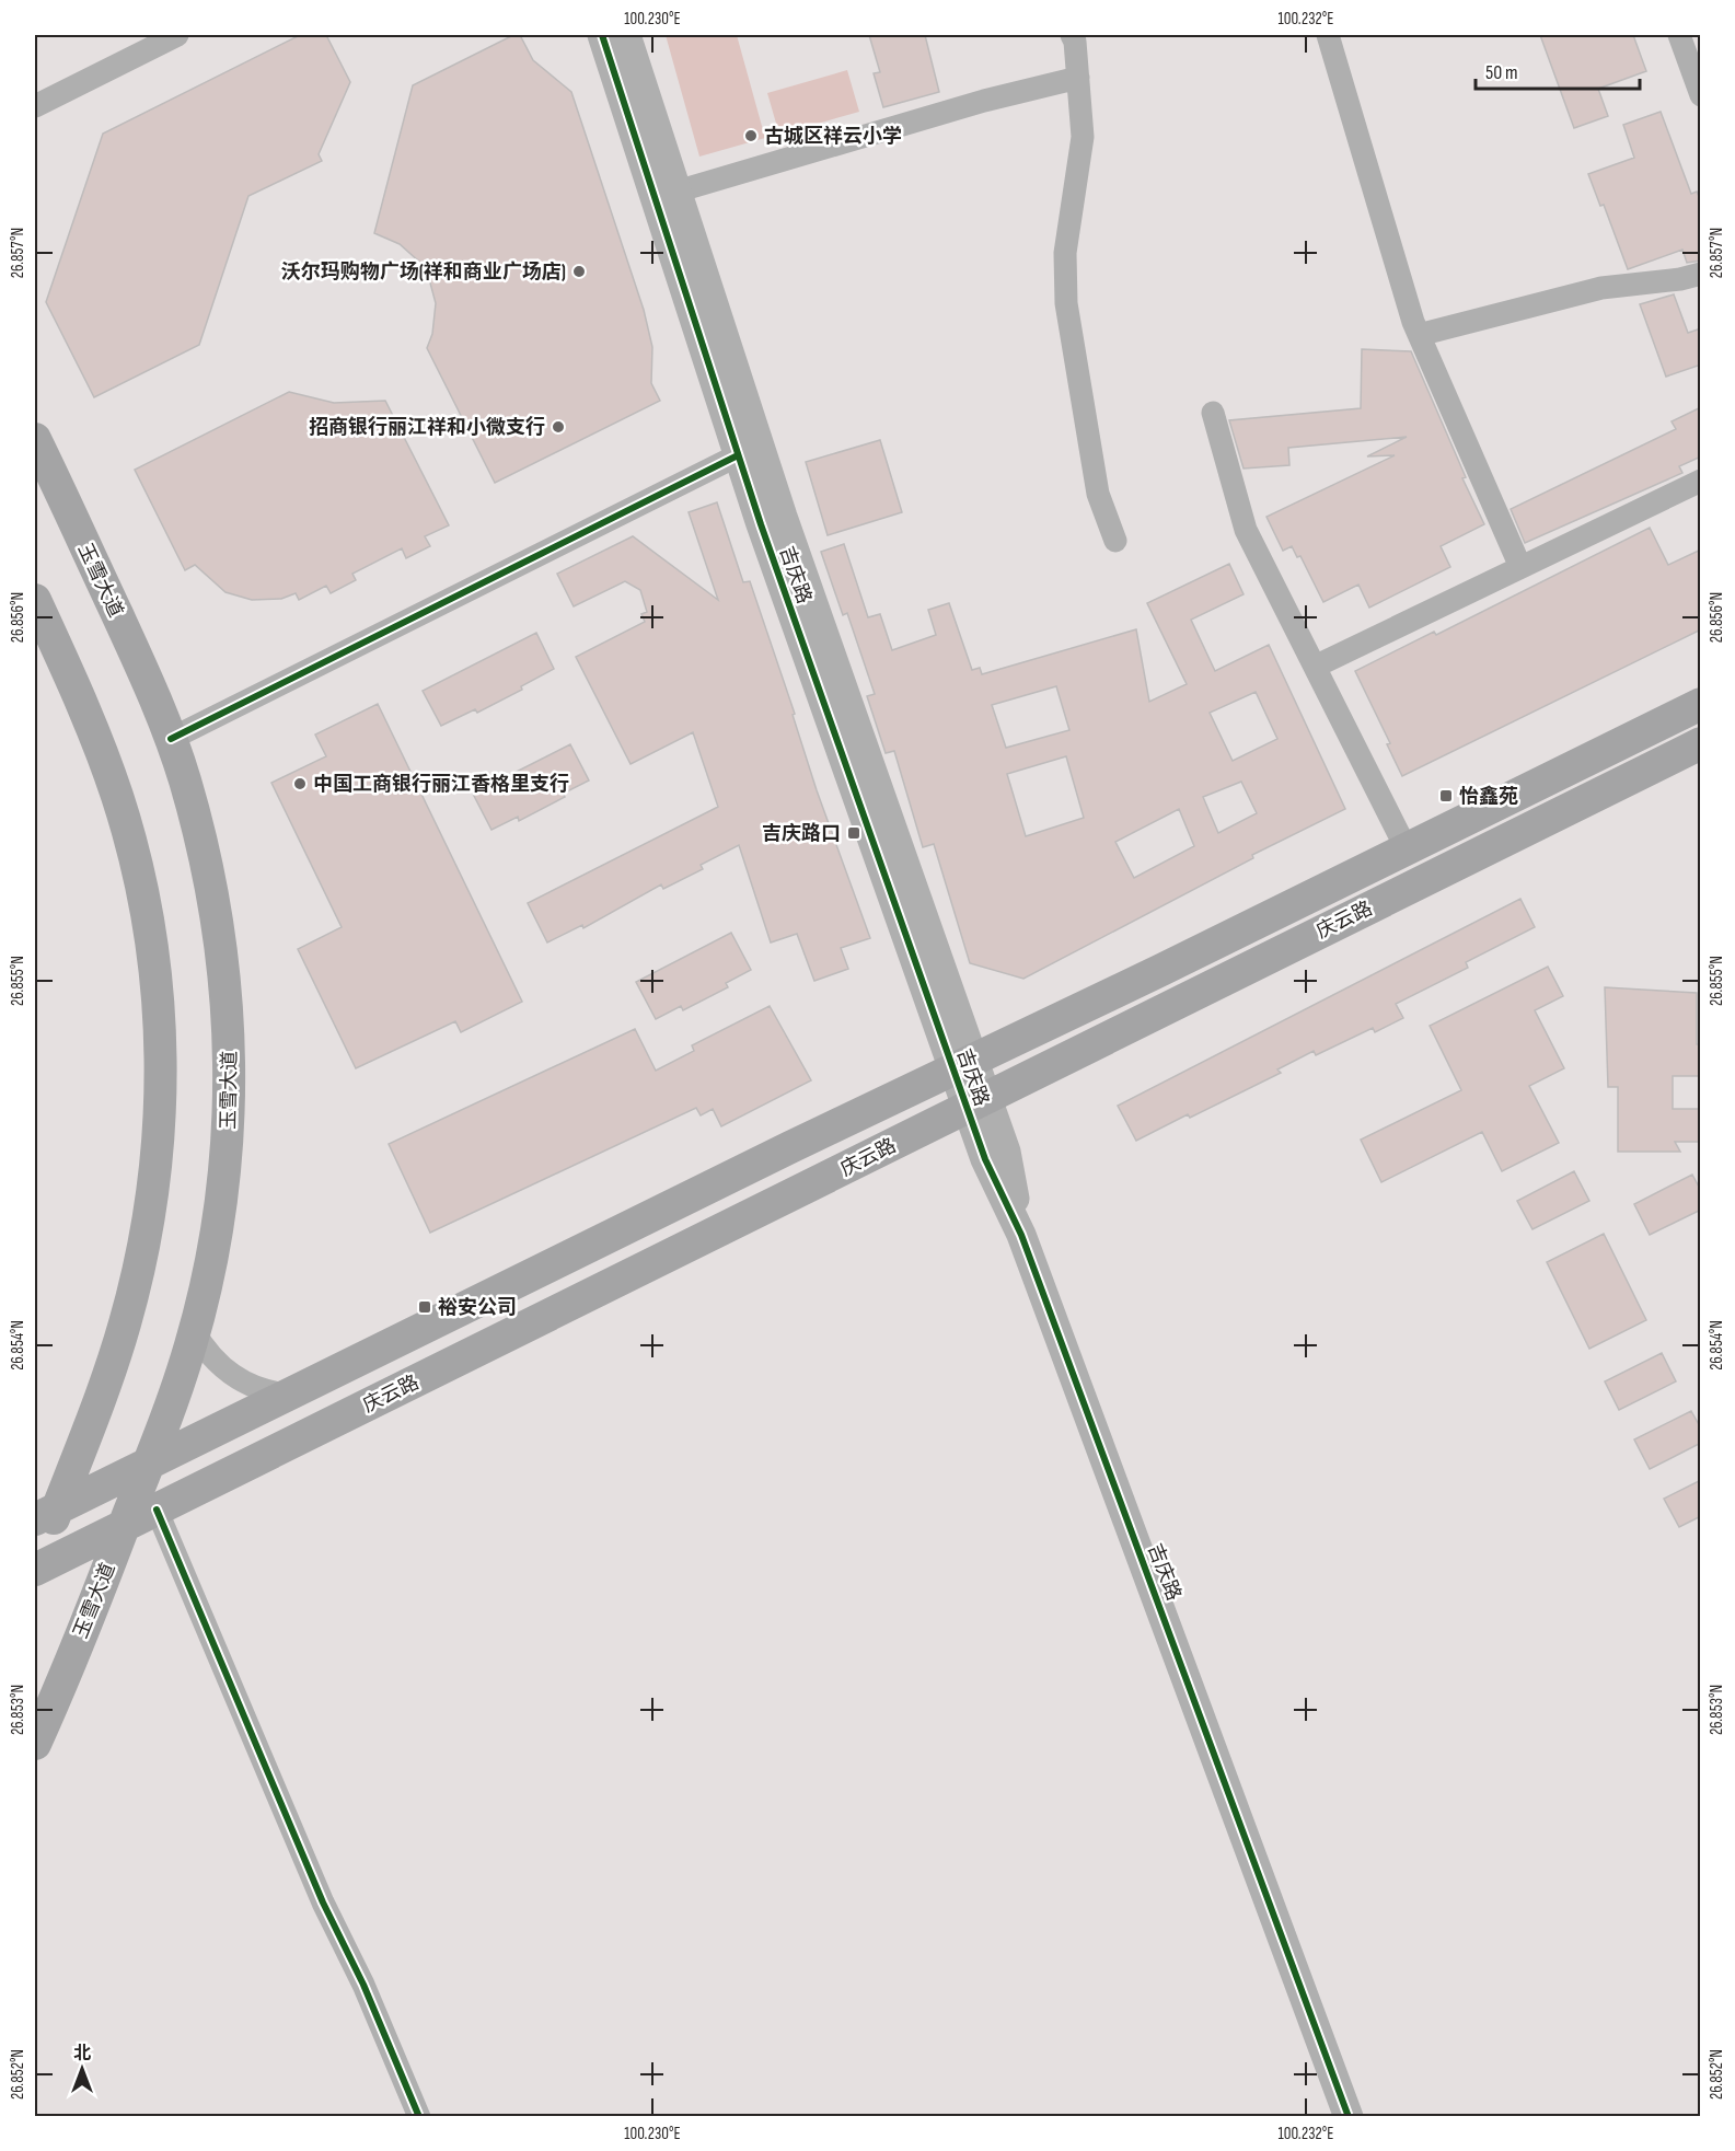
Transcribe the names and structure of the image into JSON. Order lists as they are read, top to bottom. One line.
{"streets":{"main road":["玉雪大道","庆云路"],"street":["吉庆路"]},"crossings":[["吉庆路","庆云路"],["玉雪大道","庆云路"]],"places":{"other":["古城区祥云小学","沃尔玛购物广场(祥和商业广场店)","招商银行丽江祥和小微支行","中国工商银行丽江香格里支行"],"transit":["怡鑫苑","吉庆路口","裕安公司"]},"scale_bar":"50 m","north":"top","coordinates":["100.230°E","100.232°E","26.857°N","26.856°N","26.855°N","26.854°N","26.853°N","26.852°N"]}
